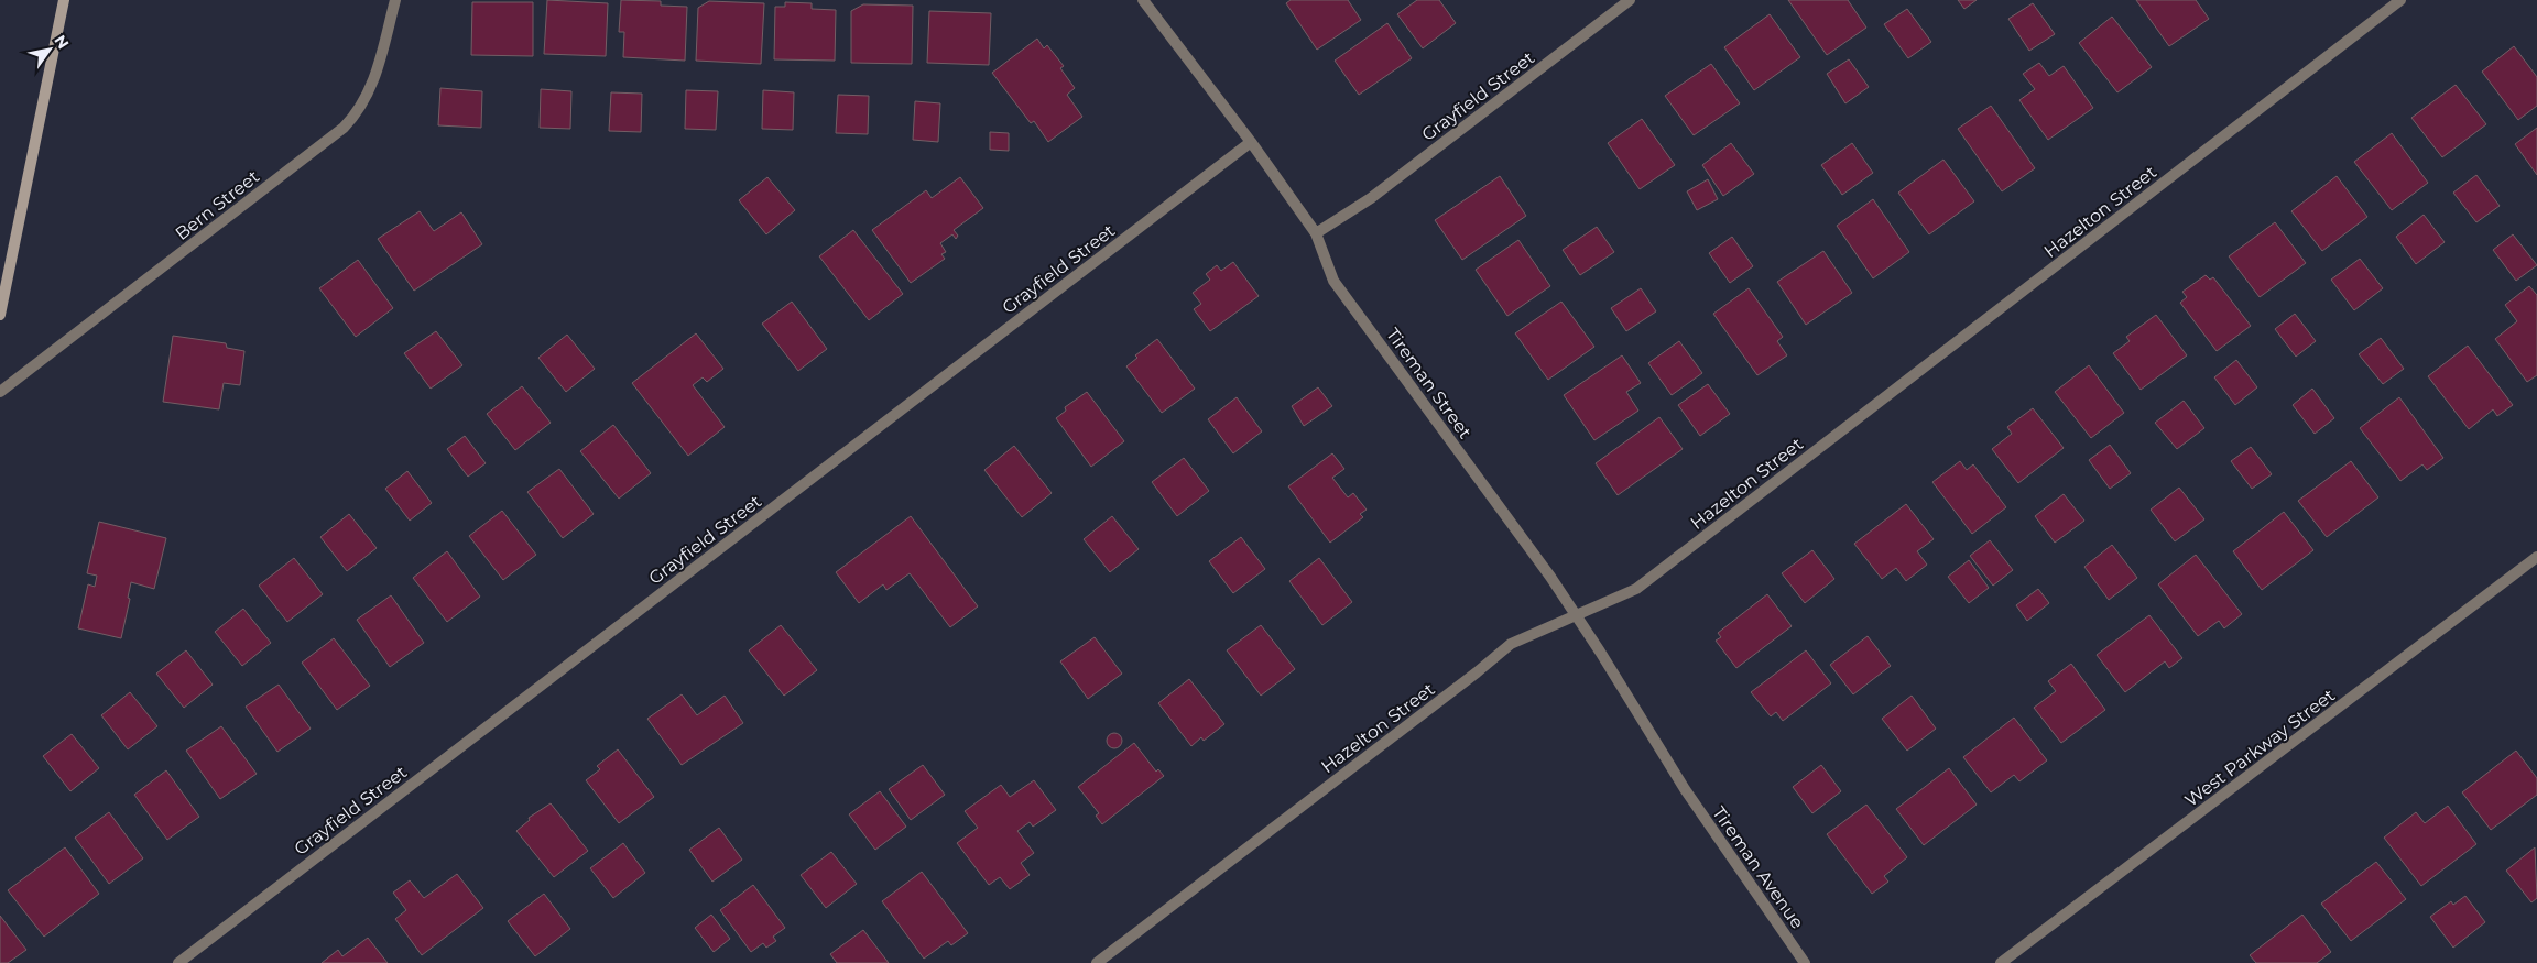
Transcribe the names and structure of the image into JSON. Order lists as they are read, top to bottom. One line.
{"streets":{"street":["Grayfield Street","Bern Street","Hazelton Street","Tireman Street","West Parkway Street","Tireman Avenue"]},"crossings":[["Grayfield Street","Tireman Street"],["Hazelton Street","Tireman Street"],["Tireman Street","Tireman Avenue"]],"north":"top right"}
